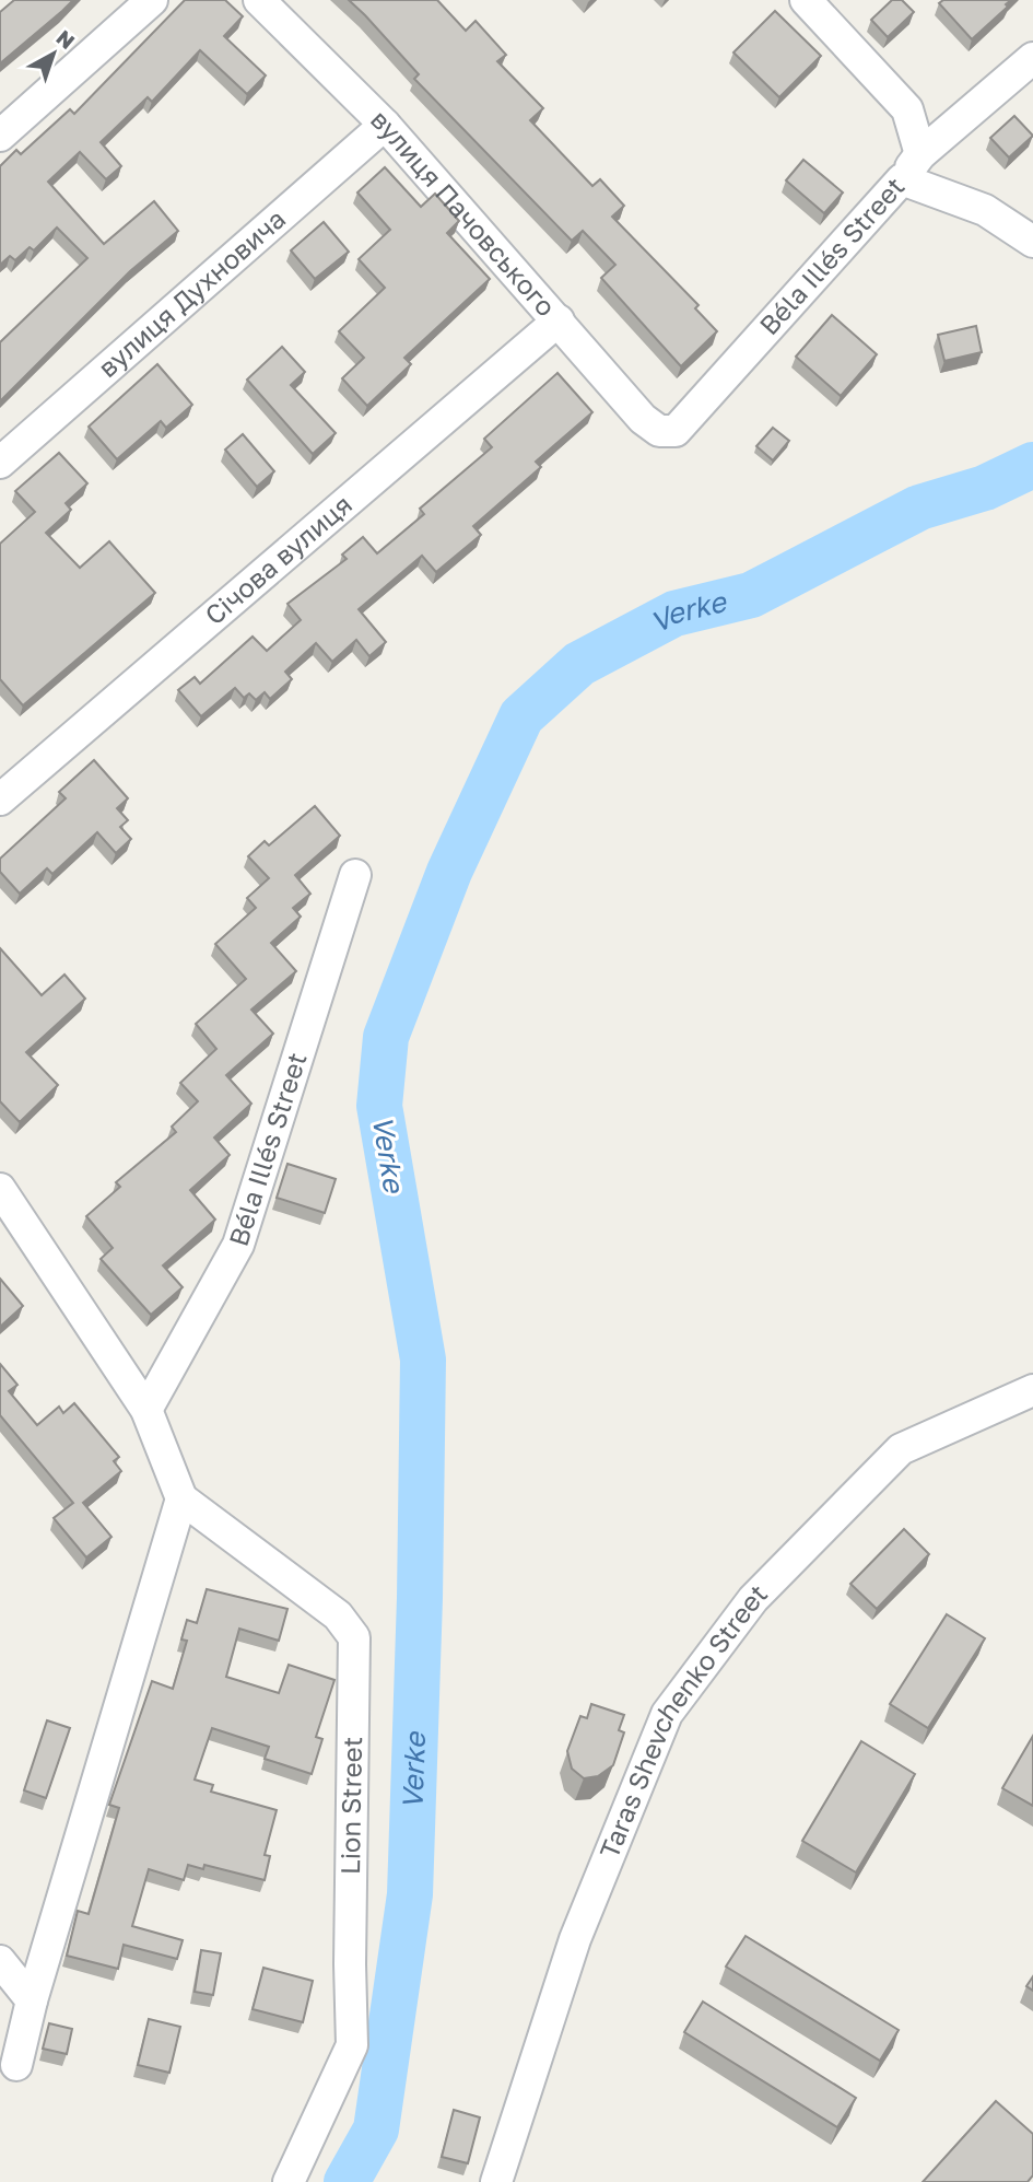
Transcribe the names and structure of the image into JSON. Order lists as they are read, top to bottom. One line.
{"streets":{"street":["вулиця Пачовського","Béla Illés Street","вулиця Духновича","Січова вулиця","Taras Shevchenko Street","Lion Street"]},"crossings":[["вулиця Пачовського","Béla Illés Street"],["вулиця Пачовського","вулиця Духновича"],["вулиця Пачовського","Січова вулиця"]],"water":["Verke"],"north":"top right"}
